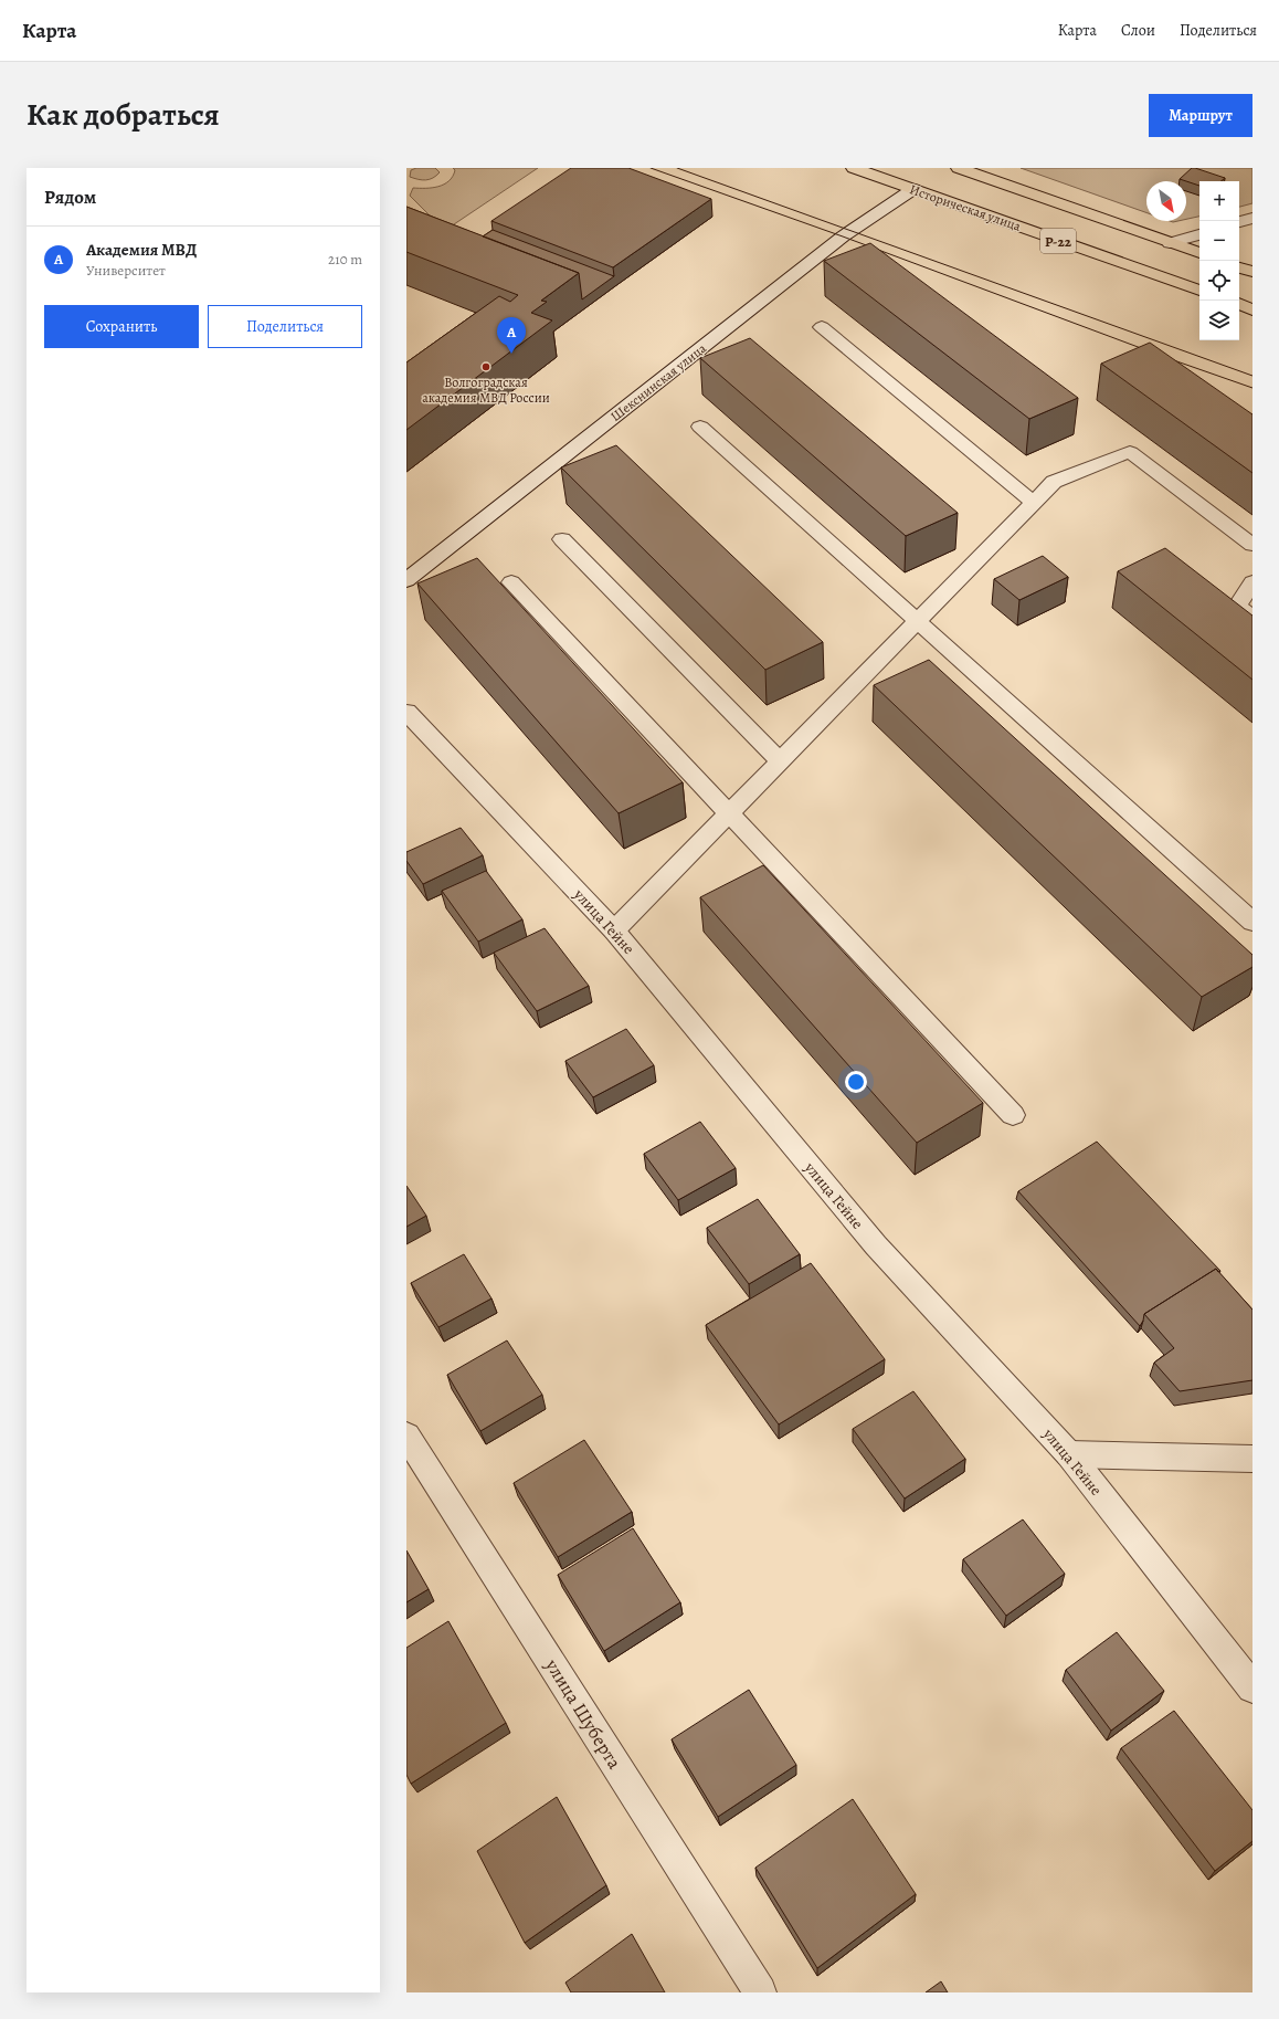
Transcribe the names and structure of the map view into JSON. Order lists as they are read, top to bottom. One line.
{"streets":{"highway":["Историческая улица","Р-22"],"street":["Шекснинская улица","улица Гейне","улица Шуберта"]},"crossings":[["Историческая улица","Шекснинская улица"]],"places":["Волгоградская академия МВД России"],"north":"bottom right","page":{"header":"Карта","nav":["Карта","Слои","Поделиться"],"title":"Как добраться","buttons":["Маршрут",["Сохранить","Поделиться"]],"heading":"Рядом","map_buttons":["+","−"],"list":[{"mark":"A","name":"Академия МВД","note":"Университет","value":"210 m"}],"pins":"A"}}
